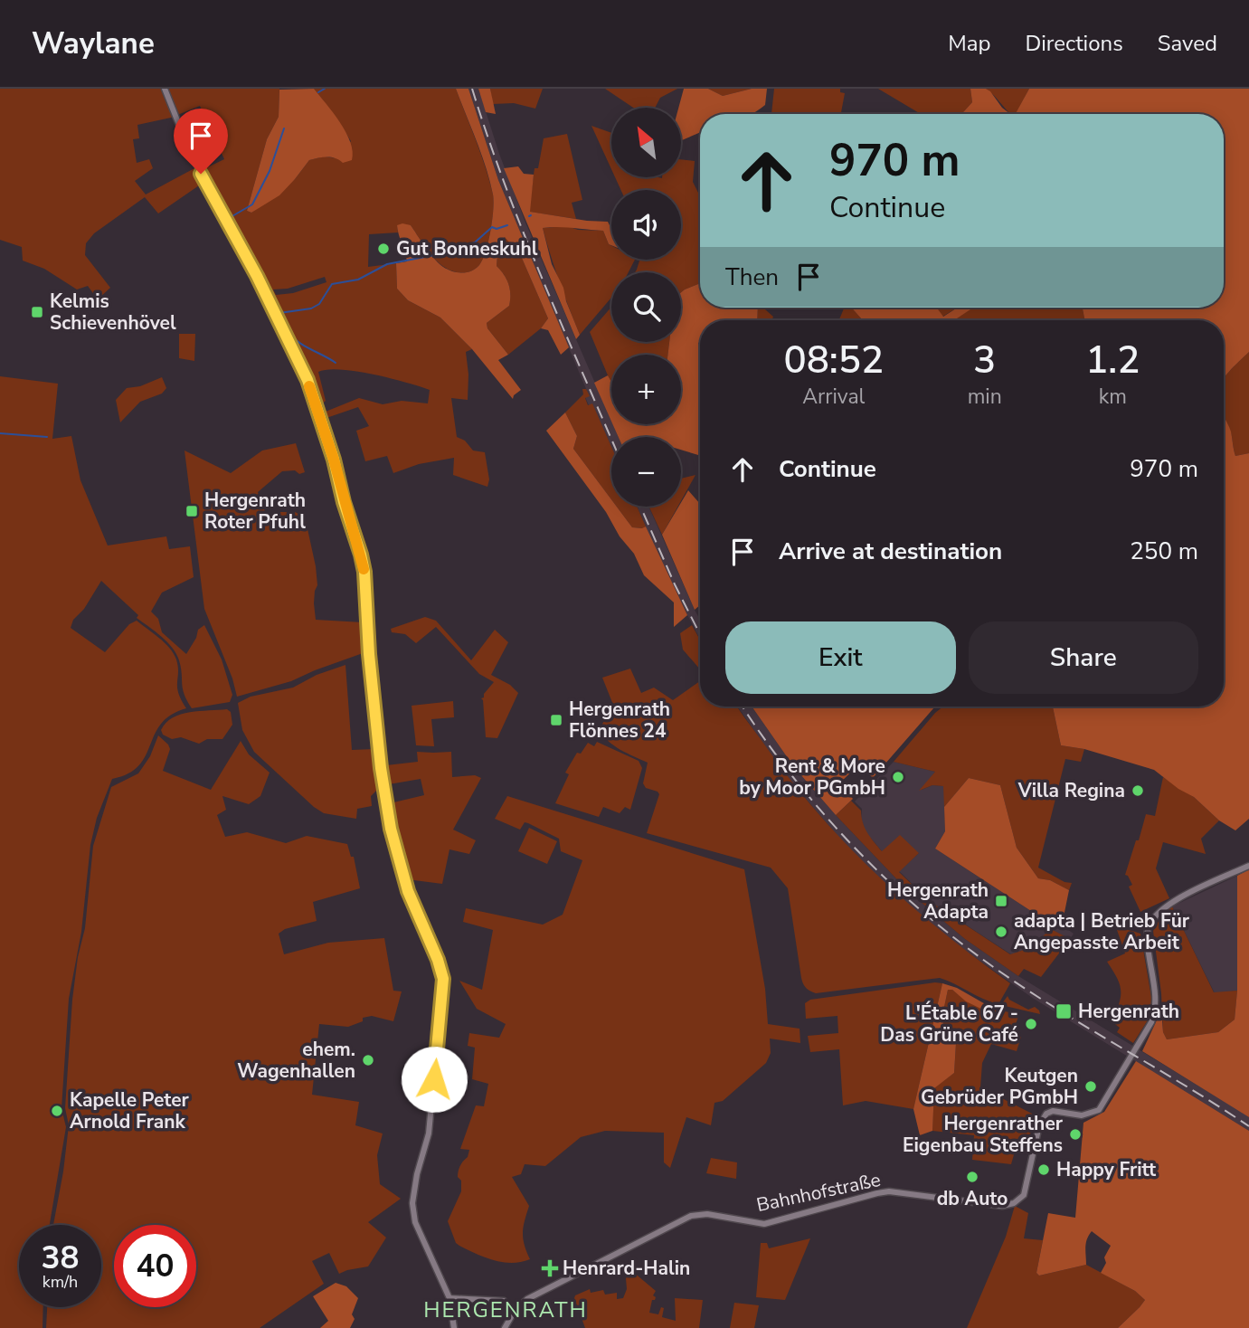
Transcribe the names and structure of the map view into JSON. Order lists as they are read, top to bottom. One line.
{"streets":{"street":["Bahnhofstraße"]},"districts":["HERGENRATH"],"places":{"other":["Gut Bonneskuhl","Rent & More by Moor PGmbH","Villa Regina","adapta | Betrieb Für Angepasste Arbeit","L'Étable 67 - Das Grüne Café","ehem. Wagenhallen","Keutgen Gebrüder PGmbH","Kapelle Peter Arnold Frank","Hergenrather Eigenbau Steffens","Happy Fritt","db Auto"],"transit":["Kelmis Schievenhövel","Hergenrath Roter Pfuhl","Hergenrath Flönnes 24","Hergenrath Adapta","Hergenrath"],"health":["Henrard-Halin"]},"north":"top left","page":{"header":"Waylane","nav":["Map","Directions","Saved"],"map_buttons":["+","−"],"turn":["970 m","Continue"],"then":"Then","eta":["08:52","Arrival","3","min","1.2","km"],"list":[{"name":"Continue","value":"970 m"},{"name":"Arrive at destination","value":"250 m"}],"buttons":["Exit","Share"],"speed":"38 km/h","limit":"40"}}
